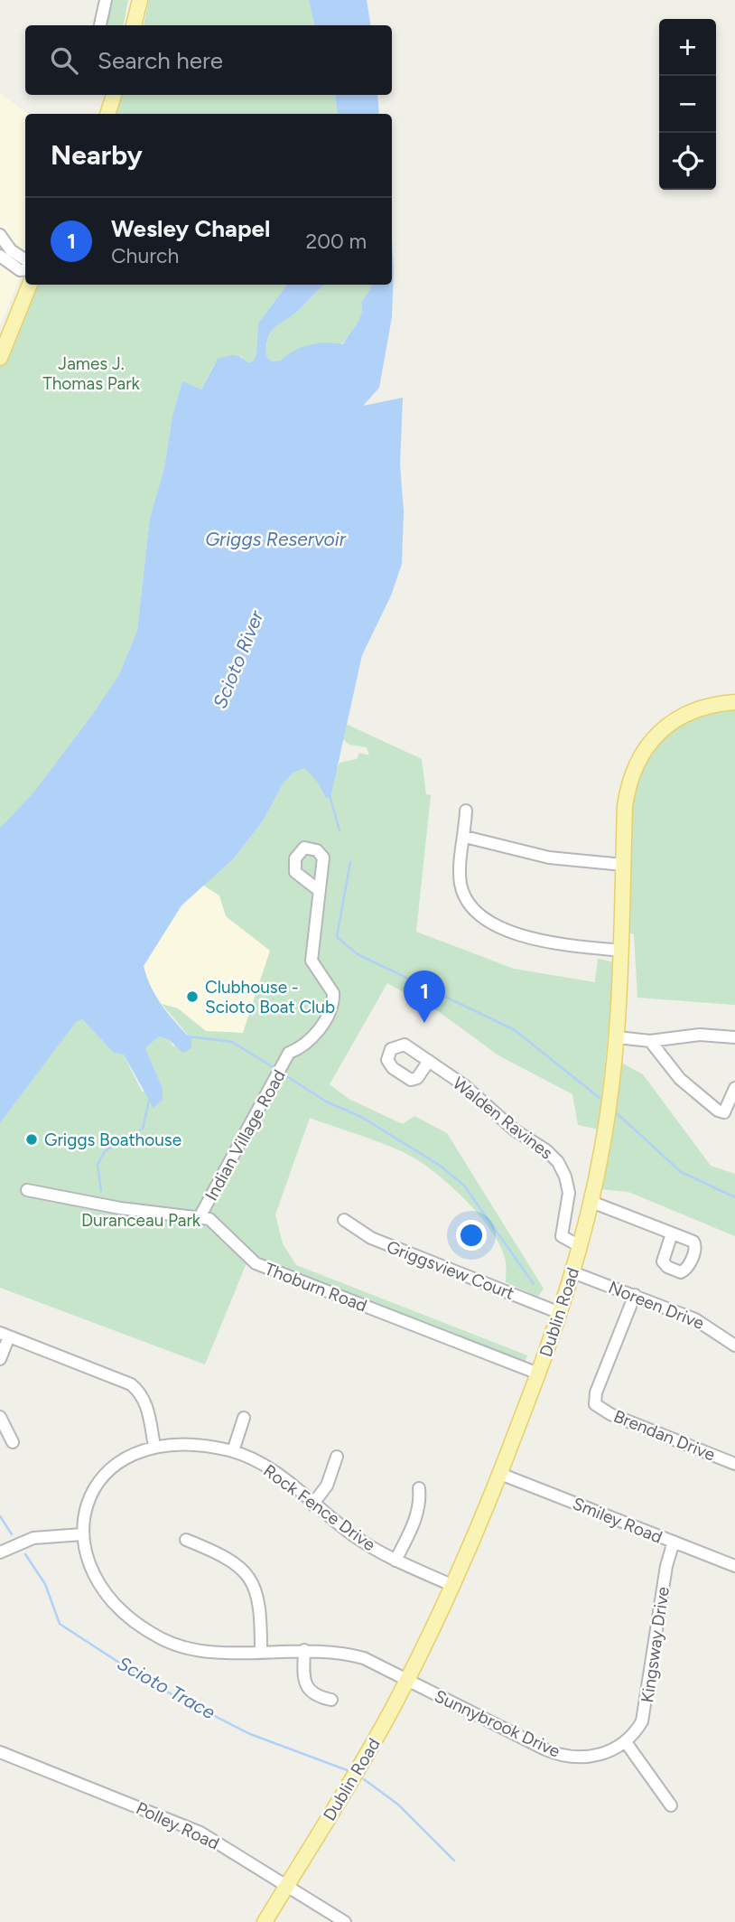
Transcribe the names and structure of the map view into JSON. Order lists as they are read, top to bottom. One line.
{"streets":{"main road":["Dublin Road"],"street":["Walden Ravines","Indian Village Road","Griggsview Court","Thoburn Road","Noreen Drive","Brendan Drive","Rock Fence Drive","Smiley Road","Kingsway Drive","Sunnybrook Drive","Polley Road"]},"crossings":[["Walden Ravines","Dublin Road"],["Indian Village Road","Thoburn Road"],["Griggsview Court","Dublin Road"],["Thoburn Road","Dublin Road"],["Noreen Drive","Dublin Road"],["Noreen Drive","Brendan Drive"],["Dublin Road","Rock Fence Drive"],["Dublin Road","Smiley Road"],["Dublin Road","Sunnybrook Drive"],["Dublin Road","Polley Road"],["Smiley Road","Kingsway Drive"],["Kingsway Drive","Sunnybrook Drive"]],"water":["Griggs Reservoir","Scioto River","Scioto Trace"],"parks":["James J. Thomas Park","Duranceau Park"],"places":["Clubhouse - Scioto Boat Club","Griggs Boathouse"],"page":{"map_buttons":["+","−"],"search":"Search here","heading":"Nearby","list":[{"mark":"1","name":"Wesley Chapel","note":"Church","value":"200 m"}],"pins":"1"}}
